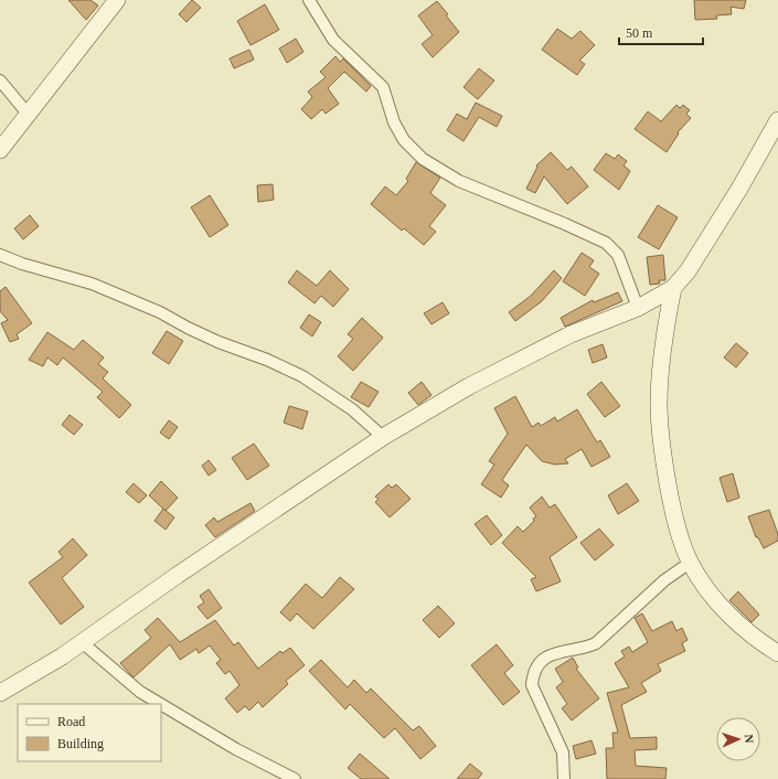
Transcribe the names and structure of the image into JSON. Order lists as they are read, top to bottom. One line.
{"legend":["Road","Building"],"scale_bar":"50 m","north":"right"}
